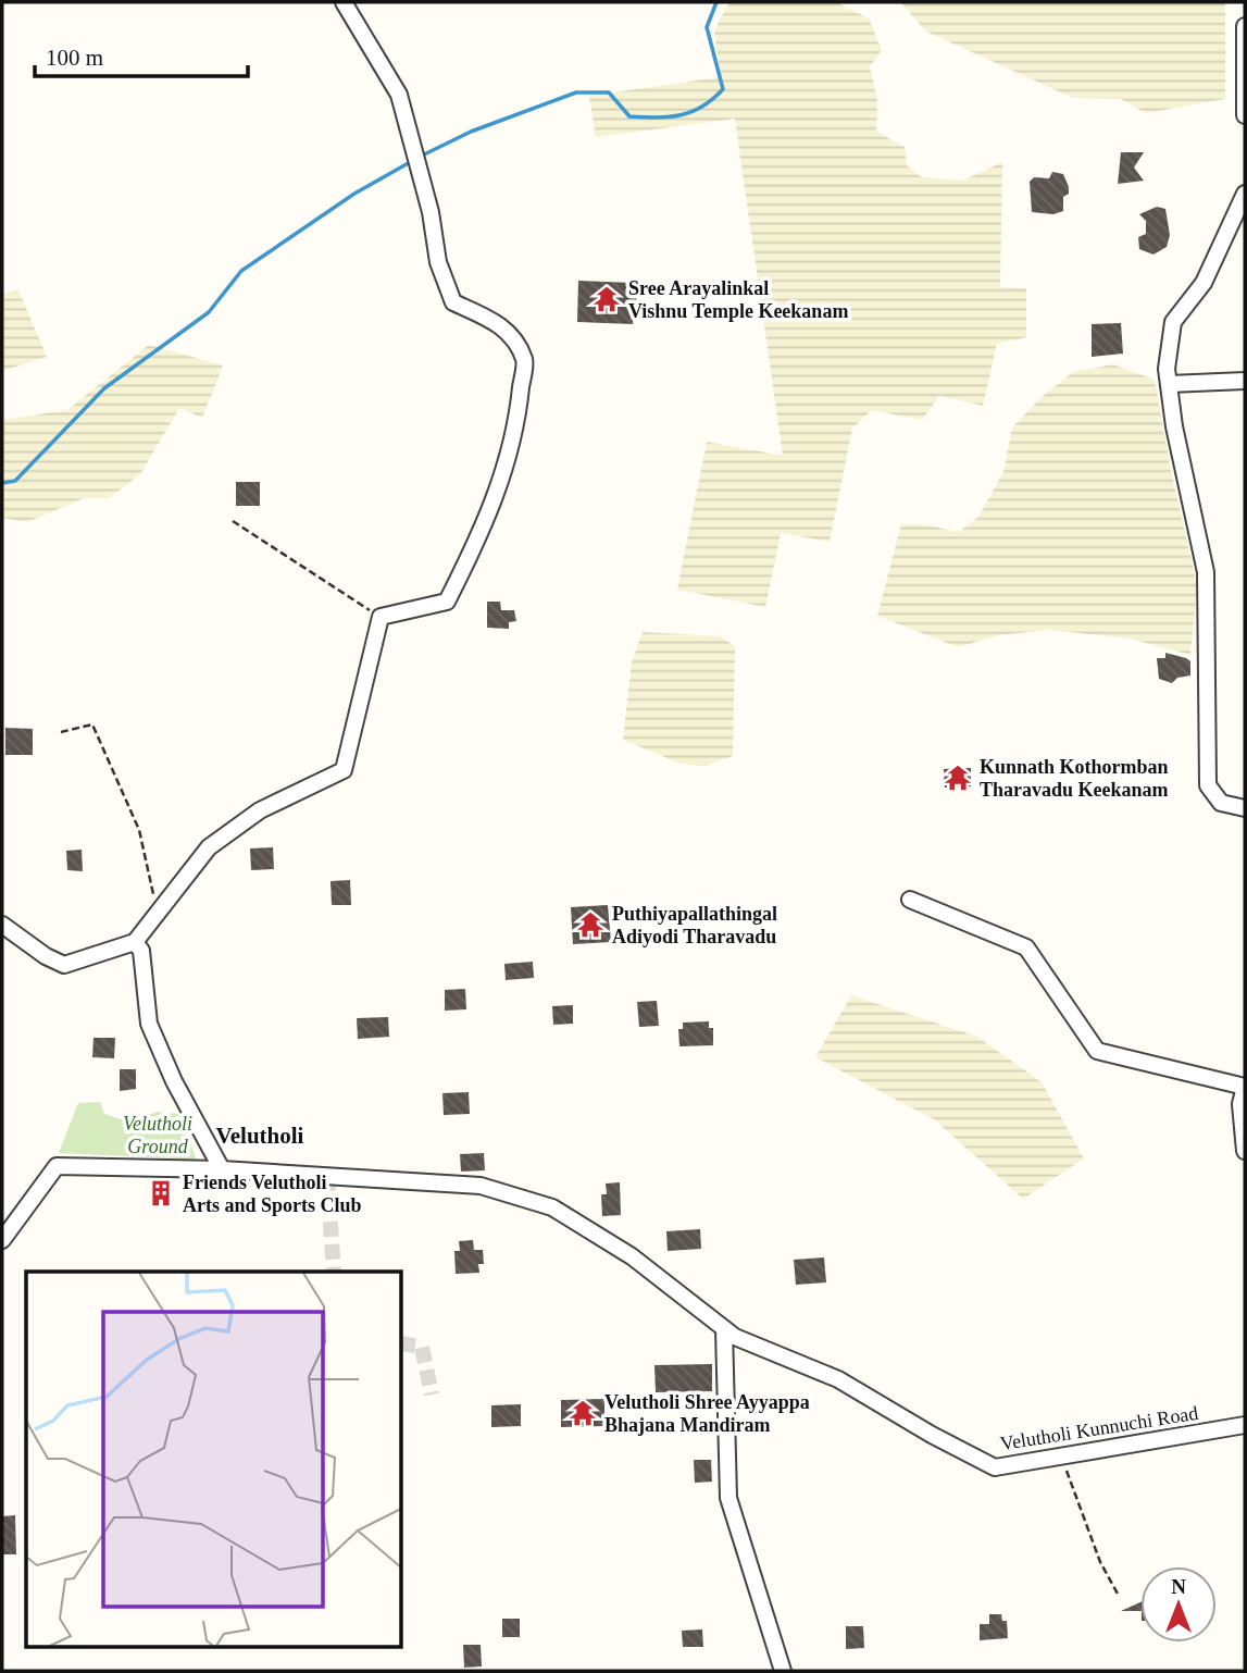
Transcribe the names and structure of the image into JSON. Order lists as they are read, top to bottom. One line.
{"streets":{"street":["Velutholi Kunnuchi Road"]},"districts":["Velutholi"],"parks":["Velutholi Ground"],"places":{"temple":["Sree Arayalinkal Vishnu Temple Keekanam","Kunnath Kothormban Tharavadu Keekanam","Puthiyapallathingal Adiyodi Tharavadu","Velutholi Shree Ayyappa Bhajana Mandiram"],"building":["Friends Velutholi Arts and Sports Club"]},"scale_bar":"100 m","north":"top"}
